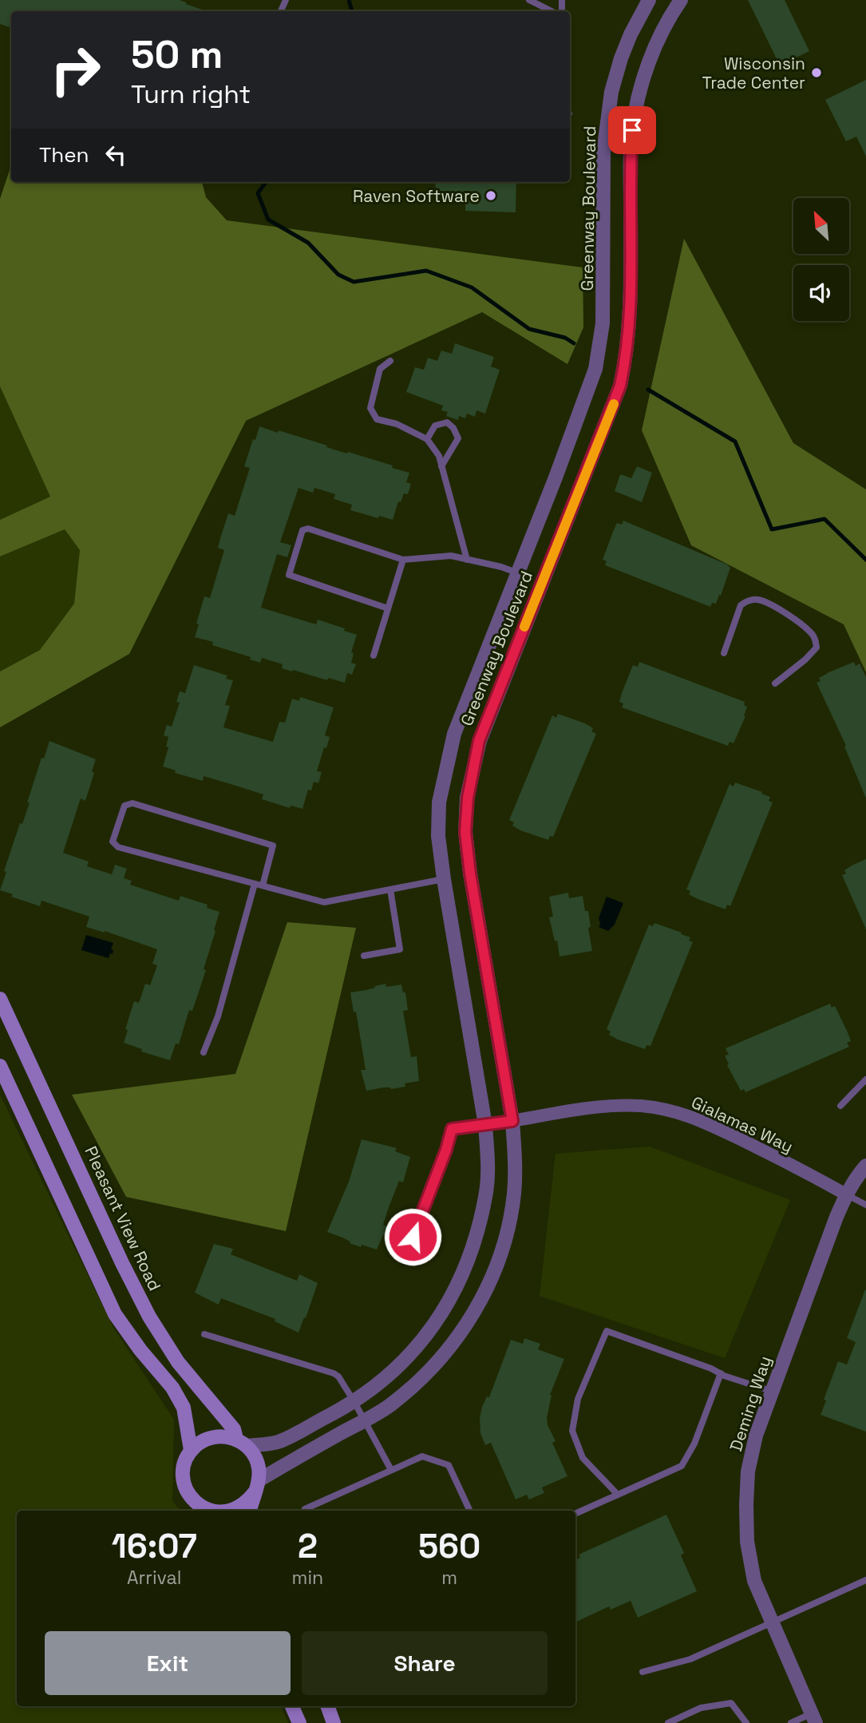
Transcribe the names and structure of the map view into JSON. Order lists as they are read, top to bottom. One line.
{"streets":{"main road":["Pleasant View Road"],"street":["Greenway Boulevard","Gialamas Way","Deming Way"]},"crossings":[["Greenway Boulevard","Gialamas Way"],["Greenway Boulevard","Pleasant View Road"],["Gialamas Way","Deming Way"]],"places":["Wisconsin Trade Center","Raven Software"],"north":"top left","page":{"turn":["50 m","Turn right"],"then":"Then","eta":["16:07","Arrival","2","min","560","m"],"buttons":["Exit","Share"]}}
